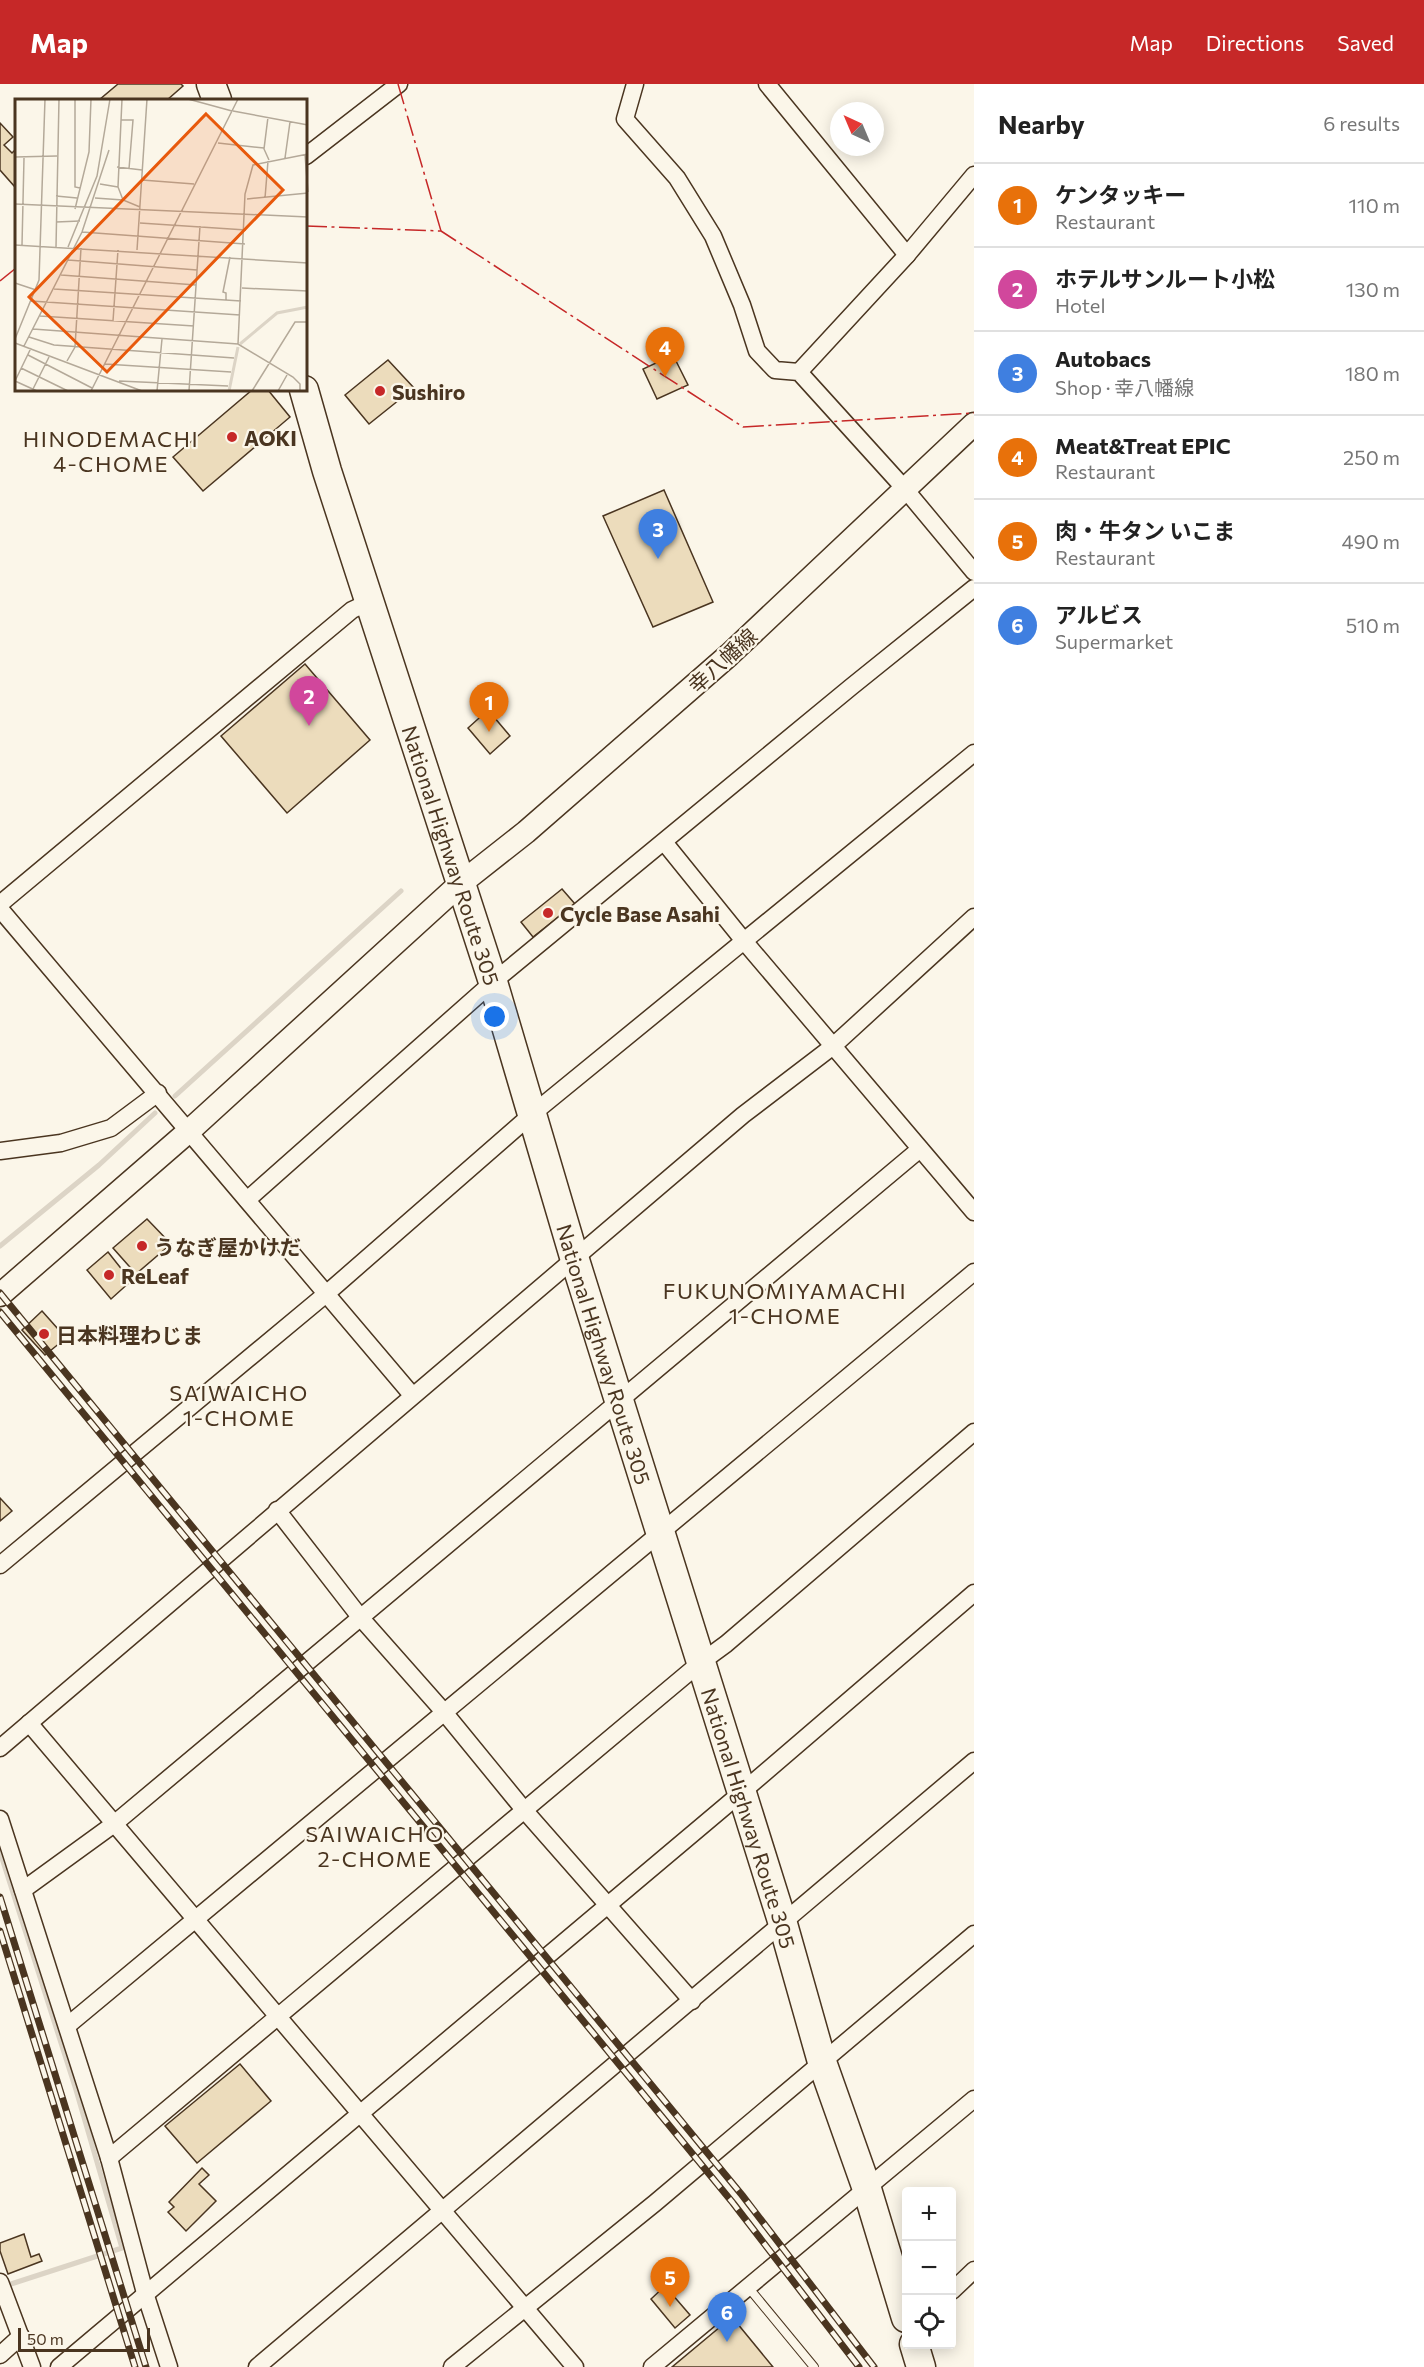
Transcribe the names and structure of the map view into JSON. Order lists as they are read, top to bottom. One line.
{"streets":{"highway":["National Highway Route 305"],"street":["幸八幡線"]},"crossings":[["幸八幡線","National Highway Route 305"]],"districts":["HINODEMACHI 4-CHOME","FUKUNOMIYAMACHI 1-CHOME","SAIWAICHO 1-CHOME","SAIWAICHO 2-CHOME"],"places":["Sushiro","AOKI","Cycle Base Asahi","うなぎ屋かけだ","ReLeaf","日本料理わじま"],"scale_bar":"50 m","north":"top left","page":{"header":"Map","nav":["Map","Directions","Saved"],"heading":["Nearby","6 results"],"list":[{"mark":"1","name":"ケンタッキー","note":"Restaurant","value":"110 m"},{"mark":"2","name":"ホテルサンルート小松","note":"Hotel","value":"130 m"},{"mark":"3","name":"Autobacs","note":"Shop · 幸八幡線","value":"180 m"},{"mark":"4","name":"Meat&Treat EPIC","note":"Restaurant","value":"250 m"},{"mark":"5","name":"肉・牛タン いこま","note":"Restaurant","value":"490 m"},{"mark":"6","name":"アルビス","note":"Supermarket","value":"510 m"}],"pins":["4","3","2","1","5","6"],"map_buttons":["+","−"],"scale":"50 m"}}
